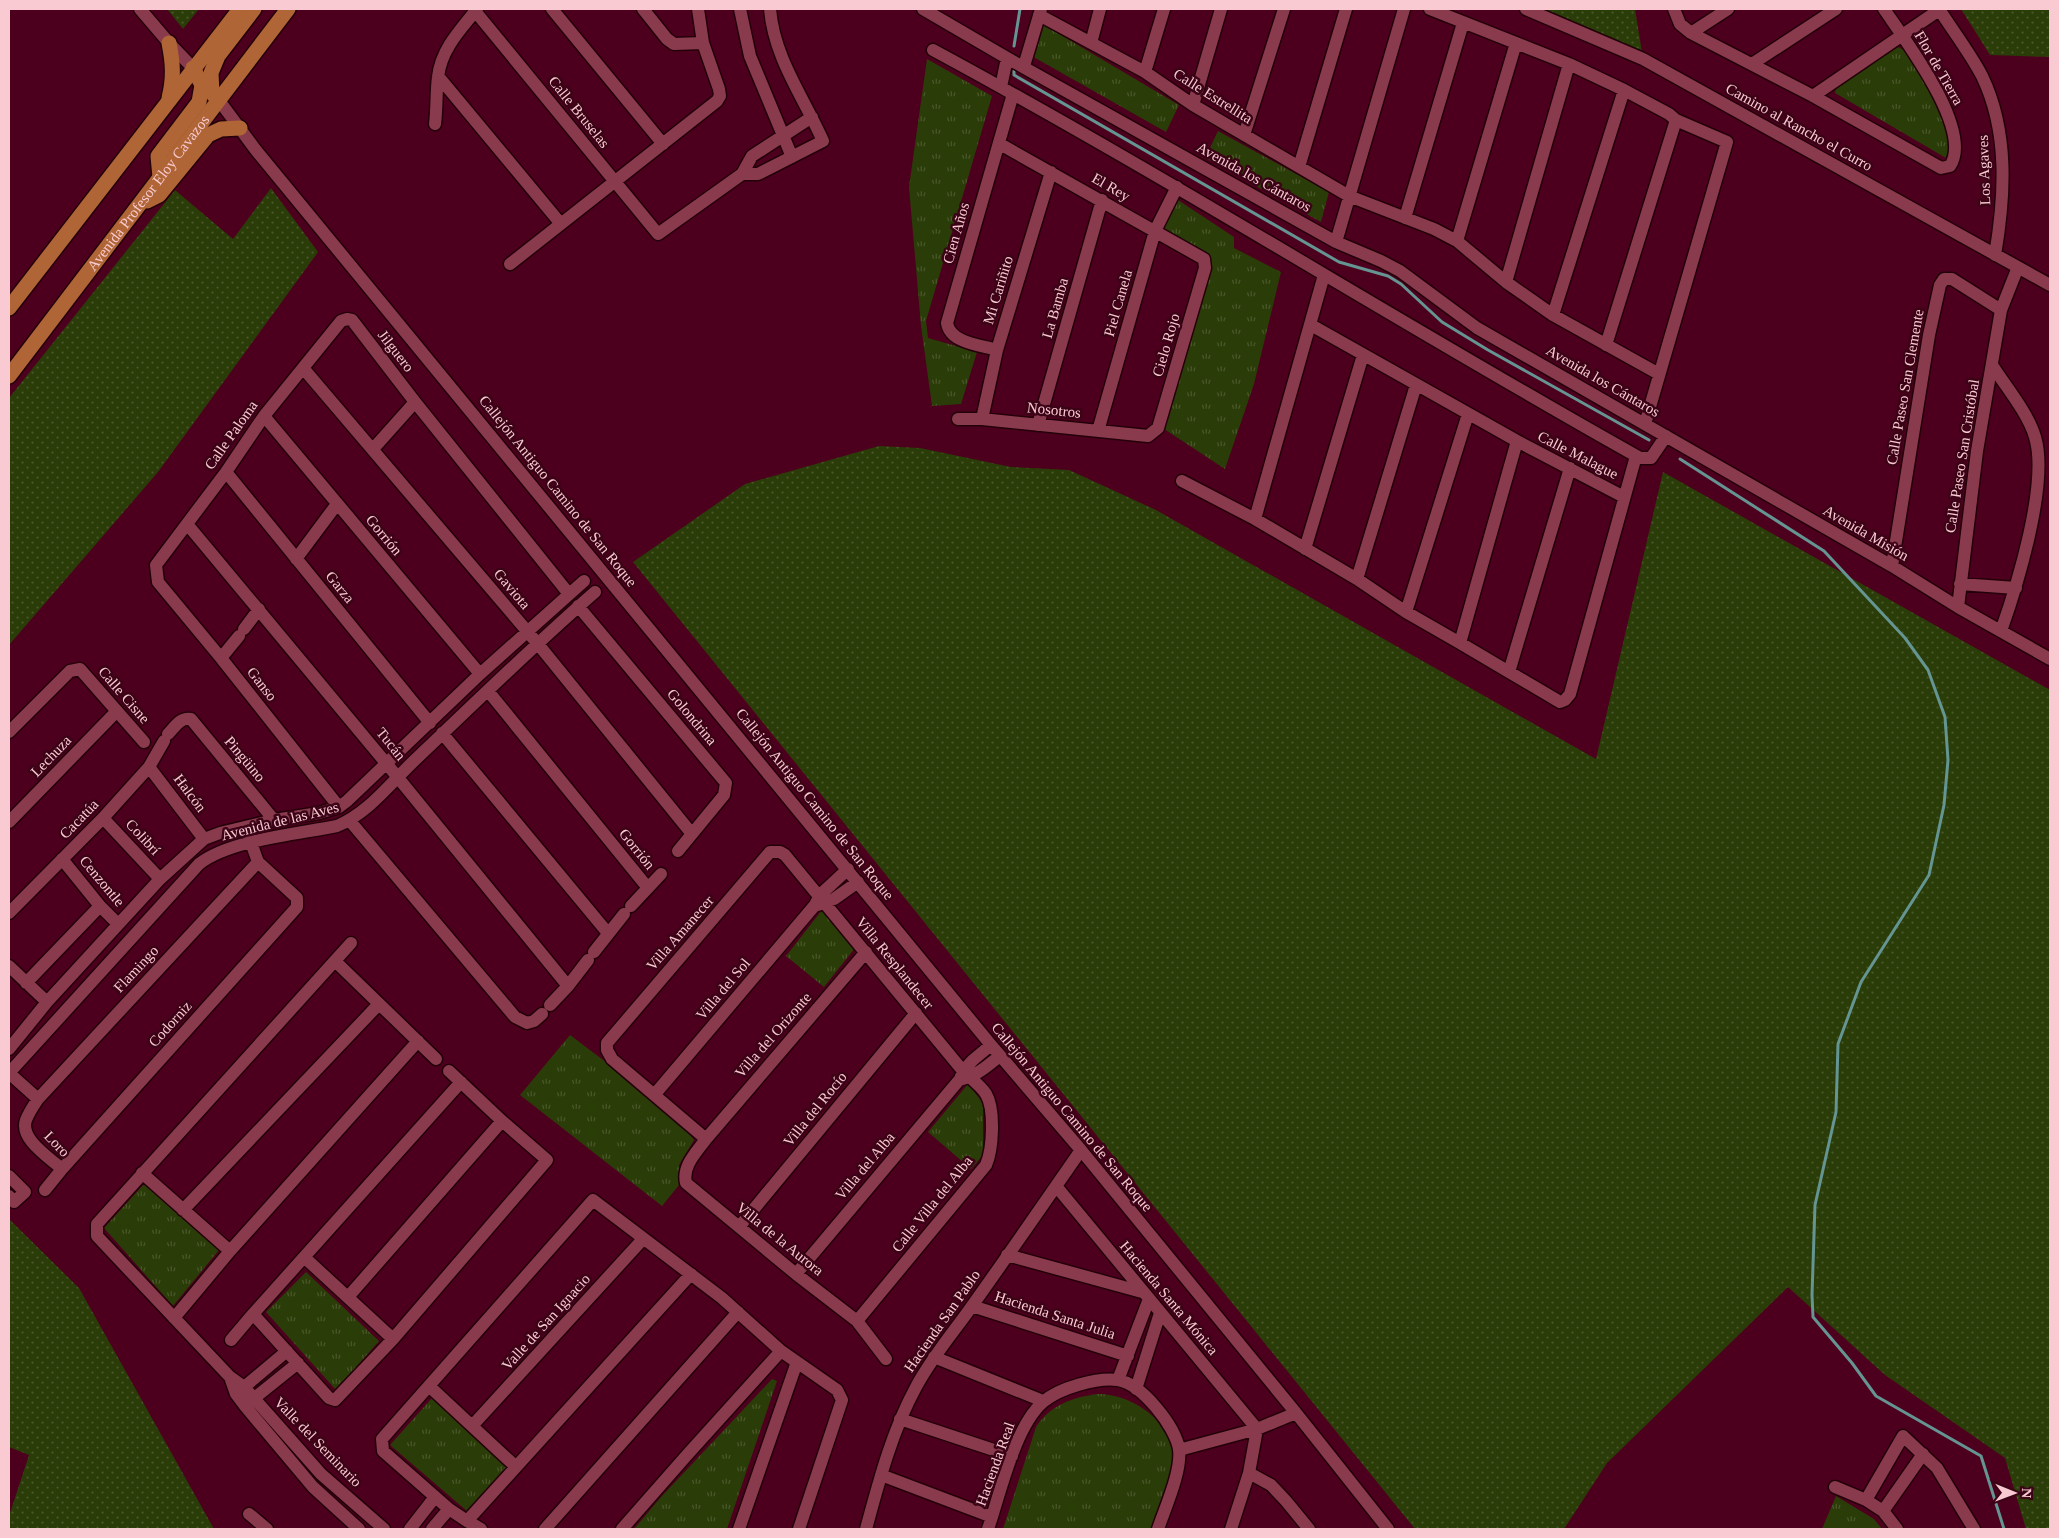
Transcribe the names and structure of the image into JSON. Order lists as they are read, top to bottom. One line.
{"streets":{"main road":["Avenida Profesor Eloy Cavazos"],"street":["Flor de Tierra","Calle Estrellita","Calle Bruselas","Camino al Rancho el Curro","Los Agaves","Avenida los Cántaros","El Rey","Cien Años","Mi Cariñito","Piel Canela","La Bamba","Cielo Rojo","Jilguero","Calle Paseo San Clemente","Nosotros","Calle Paloma","Calle Malague","Calle Paseo San Cristóbal","Callejón Antiguo Camino de San Roque","Avenida Misión","Gorrión","Garza","Gaviota","Ganso","Calle Cisne","Golondrina","Tucán","Lechuza","Pingüino","Halcón","Cacatúa","Avenida de las Aves","Colibrí","Cenzontle","Villa Amanecer","Villa Resplandecer","Flamingo","Villa del Sol","Codorniz","Villa del Orizonte","Villa del Rocío","Loro","Villa del Alba","Calle Villa del Alba","Villa de la Aurora","Hacienda Santa Mónica","Hacienda Santa Julia","Hacienda San Pablo","Valle de San Ignacio","Valle del Seminario","Hacienda Real"]},"crossings":[["Camino al Rancho el Curro","Los Agaves"],["Camino al Rancho el Curro","Calle Paseo San Cristóbal"],["Avenida los Cántaros","Avenida Misión"],["El Rey","Cien Años"],["El Rey","Mi Cariñito"],["El Rey","Piel Canela"],["El Rey","La Bamba"],["El Rey","Cielo Rojo"],["Avenida Profesor Eloy Cavazos","Callejón Antiguo Camino de San Roque"],["Cien Años","Mi Cariñito"],["Mi Cariñito","Nosotros"],["Piel Canela","Nosotros"],["La Bamba","Nosotros"],["Cielo Rojo","Nosotros"],["Jilguero","Calle Paloma"],["Calle Paseo San Clemente","Calle Paseo San Cristóbal"],["Calle Paseo San Clemente","Avenida Misión"],["Calle Paloma","Gorrión"],["Calle Paloma","Garza"],["Calle Paloma","Gaviota"],["Calle Paloma","Ganso"],["Calle Paloma","Tucán"],["Calle Paseo San Cristóbal","Avenida Misión"],["Callejón Antiguo Camino de San Roque","Villa del Sol"],["Callejón Antiguo Camino de San Roque","Villa del Alba"],["Callejón Antiguo Camino de San Roque","Hacienda San Pablo"],["Gorrión","Avenida de las Aves"],["Garza","Avenida de las Aves"],["Gaviota","Golondrina"],["Gaviota","Avenida de las Aves"],["Ganso","Avenida de las Aves"],["Calle Cisne","Lechuza"],["Golondrina","Avenida de las Aves"],["Tucán","Avenida de las Aves"],["Pingüino","Cacatúa"],["Pingüino","Avenida de las Aves"],["Halcón","Cacatúa"],["Halcón","Avenida de las Aves"],["Cacatúa","Colibrí"],["Cacatúa","Cenzontle"],["Avenida de las Aves","Colibrí"],["Avenida de las Aves","Cenzontle"],["Villa Amanecer","Villa Resplandecer"],["Villa Amanecer","Villa del Sol"],["Villa Resplandecer","Villa del Sol"],["Villa Resplandecer","Villa del Orizonte"],["Villa Resplandecer","Villa del Rocío"],["Villa Resplandecer","Villa del Alba"],["Villa Resplandecer","Calle Villa del Alba"],["Flamingo","Codorniz"],["Flamingo","Loro"],["Codorniz","Loro"],["Villa del Orizonte","Villa de la Aurora"],["Villa del Rocío","Villa de la Aurora"],["Villa del Alba","Villa de la Aurora"],["Calle Villa del Alba","Villa de la Aurora"],["Hacienda Santa Mónica","Hacienda San Pablo"],["Hacienda Santa Julia","Hacienda San Pablo"]],"north":"right"}
